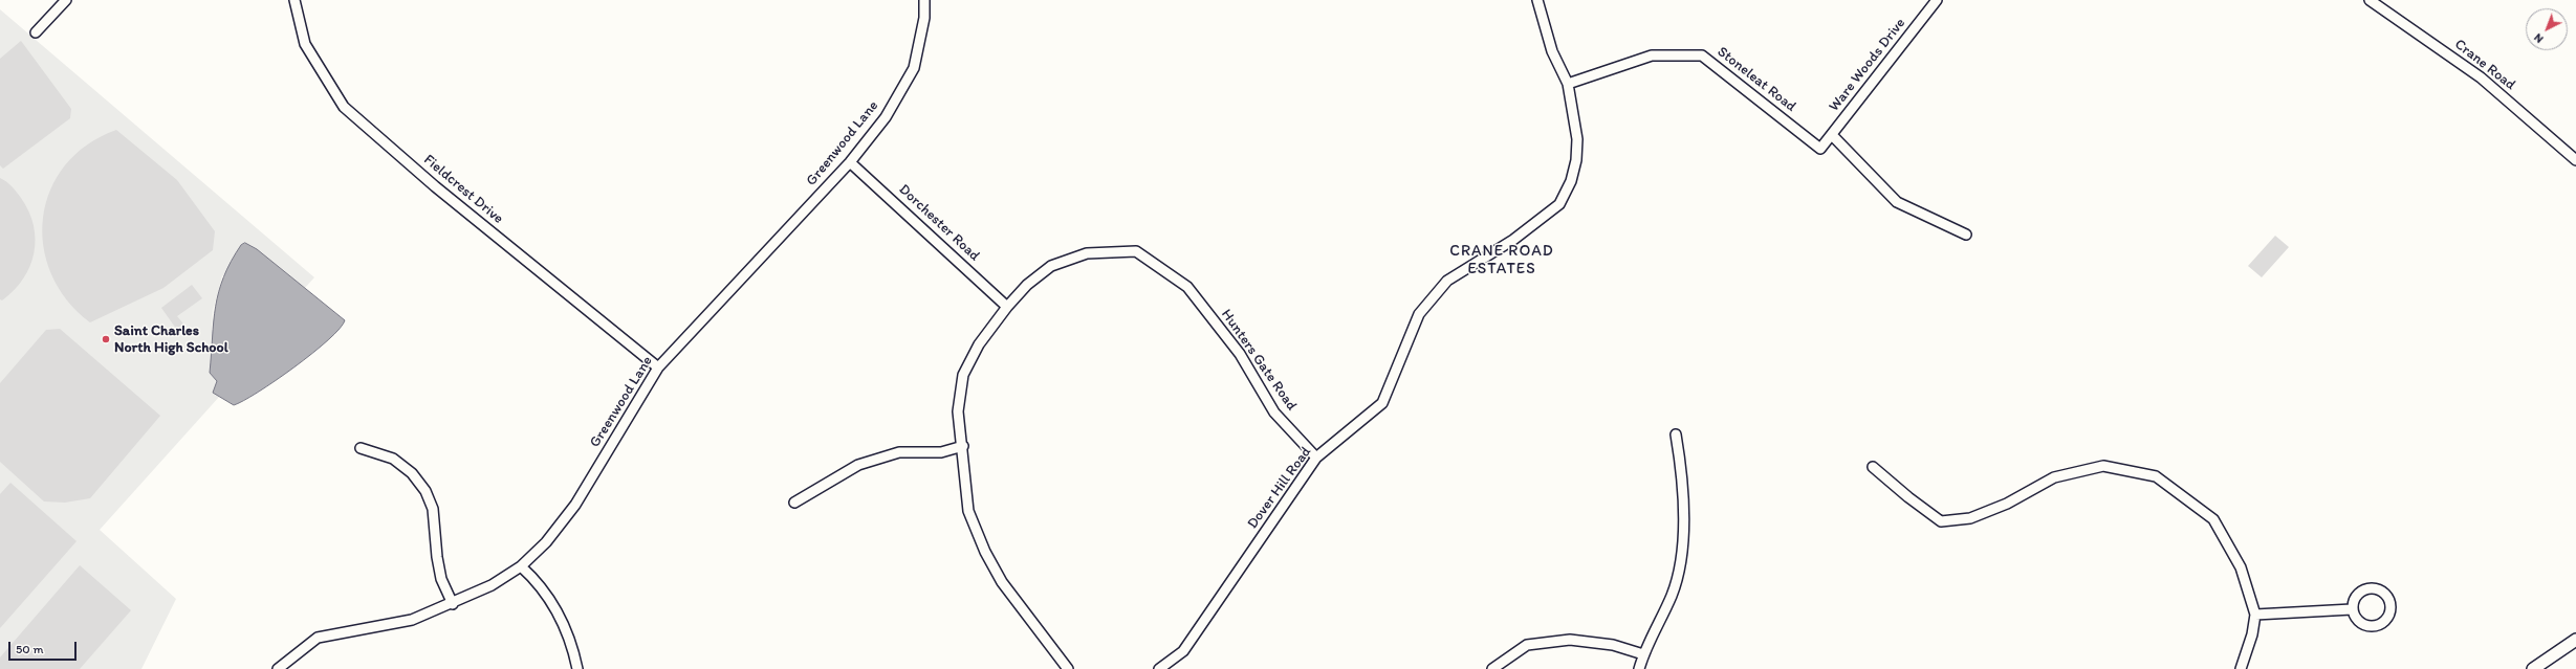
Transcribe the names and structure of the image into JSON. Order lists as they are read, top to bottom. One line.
{"streets":{"street":["Ware Woods Drive","Crane Road","Stoneleat Road","Greenwood Lane","Fieldcrest Drive","Dorchester Road","Hunters Gate Road","Dover Hill Road"]},"crossings":[["Ware Woods Drive","Stoneleat Road"],["Stoneleat Road","Dover Hill Road"],["Greenwood Lane","Fieldcrest Drive"],["Greenwood Lane","Dorchester Road"],["Dorchester Road","Hunters Gate Road"],["Hunters Gate Road","Dover Hill Road"]],"districts":["CRANE ROAD ESTATES"],"places":["Saint Charles North High School"],"scale_bar":"50 m","north":"bottom left"}
